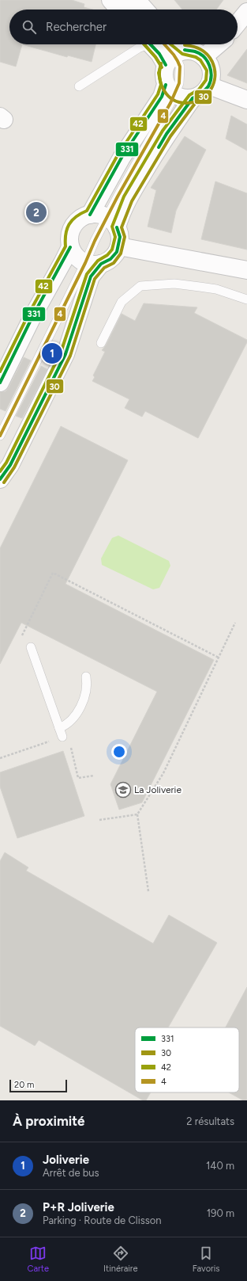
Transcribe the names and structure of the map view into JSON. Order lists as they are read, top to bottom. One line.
{"places":{"school or university":["La Joliverie"]},"lines":["transit line 331","transit line 30","transit line 42","transit line 4"],"legend":["331","30","42","4"],"scale_bar":"20 m","page":{"search":"Rechercher","pins":["2","1"],"scale":"20 m","heading":["À proximité","2 résultats"],"list":[{"mark":"1","name":"Joliverie","note":"Arrêt de bus","value":"140 m"},{"mark":"2","name":"P+R Joliverie","note":"Parking · Route de Clisson","value":"190 m"}],"nav":["Carte","Itinéraire","Favoris"]}}
